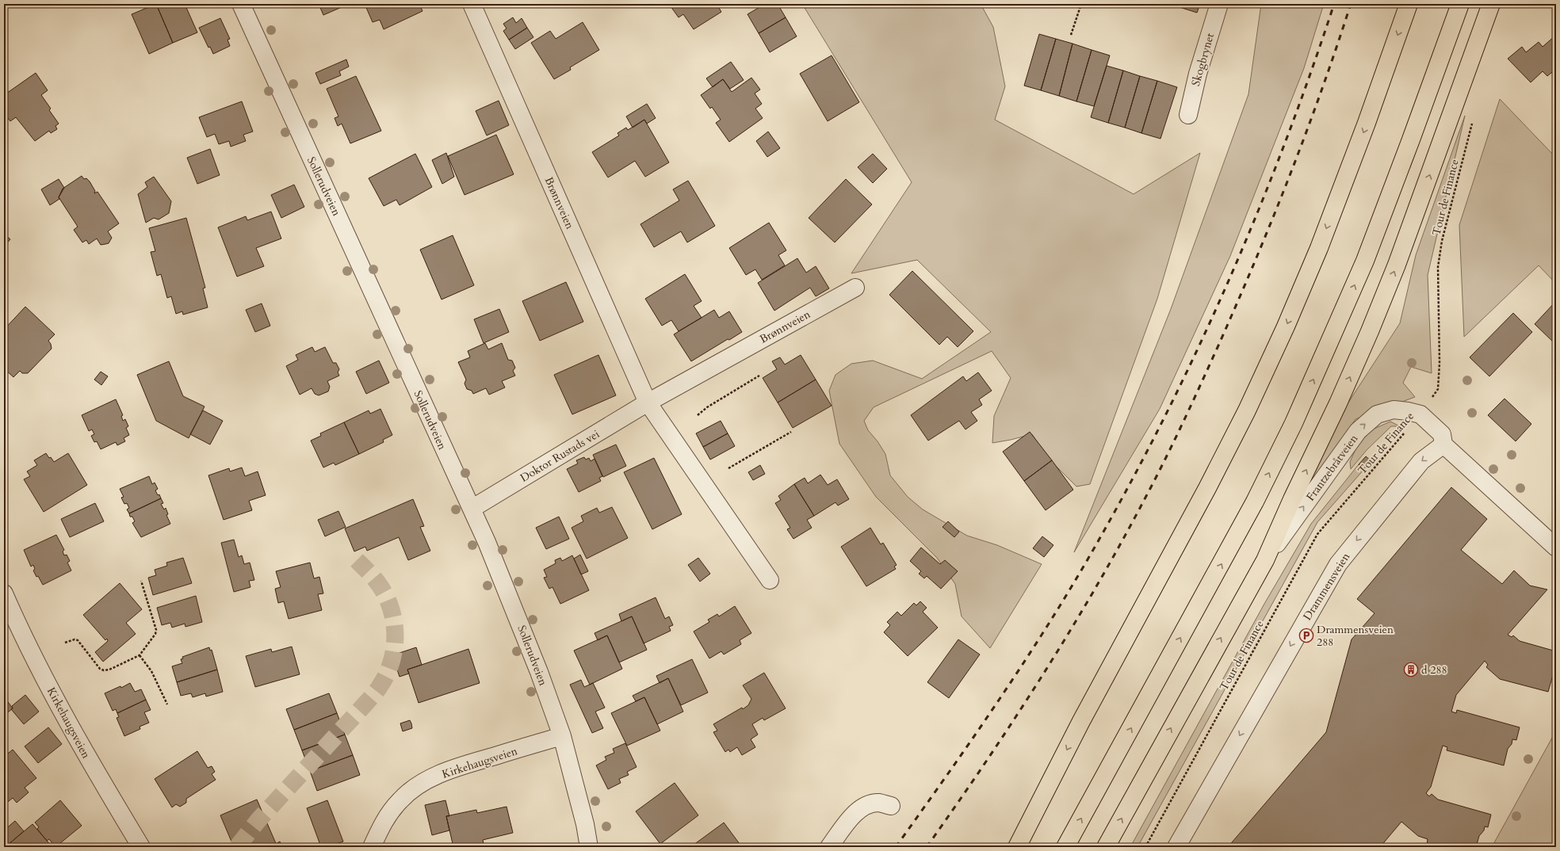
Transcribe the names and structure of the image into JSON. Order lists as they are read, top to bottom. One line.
{"streets":{"street":["Skogbrynet","Sollerudveien","Brønnveien","Doktor Rustads vei","Frantzebråtveien","Drammensveien","Kirkehaugsveien"],"path":["Tour de Finance"]},"crossings":[["Sollerudveien","Doktor Rustads vei"],["Sollerudveien","Kirkehaugsveien"],["Tour de Finance","Frantzebråtveien"],["Brønnveien","Doktor Rustads vei"]],"one_way":["Frantzebråtveien","Drammensveien"],"places":{"parking":["Drammensveien 288"],"building":["d 288"]}}
